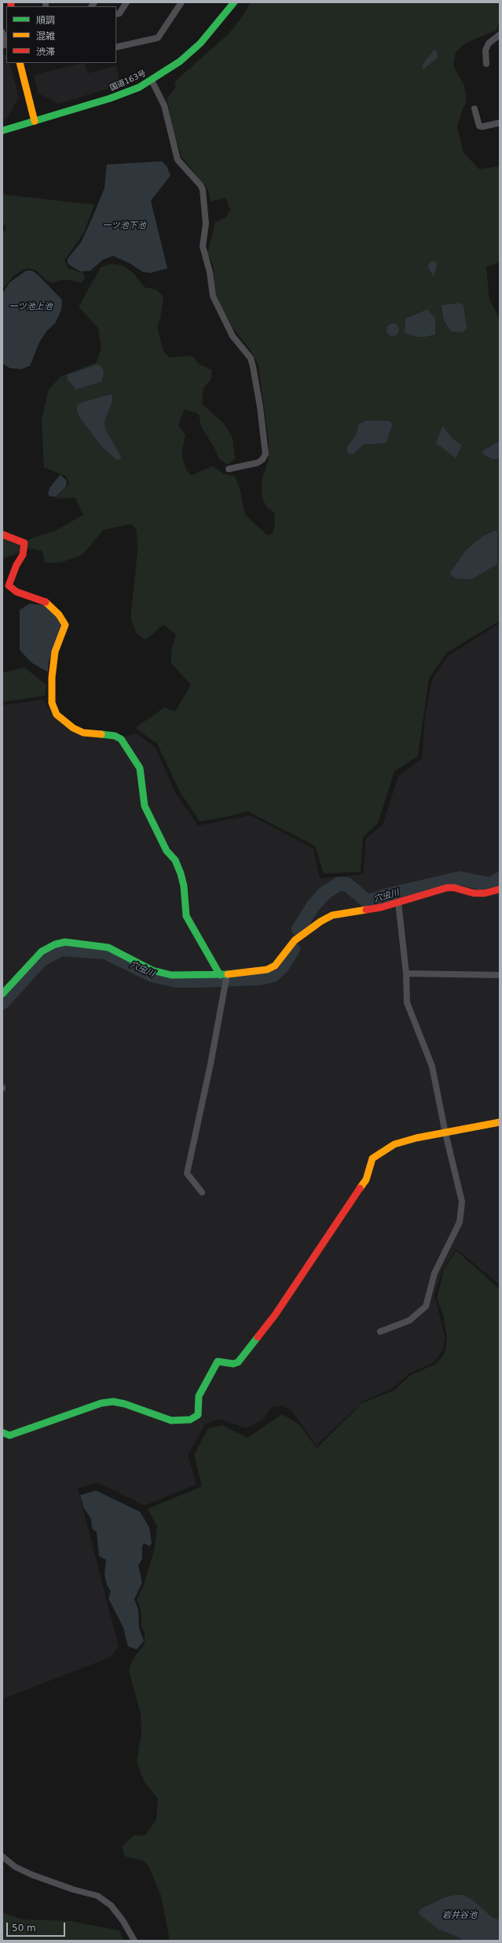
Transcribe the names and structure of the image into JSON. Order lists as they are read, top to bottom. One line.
{"streets":{"main road":["国道163号"]},"water":["一ツ池下池","一ツ池上池","穴虫川","岩井谷池"],"legend":["順調","混雑","渋滞"],"scale_bar":"50 m"}
